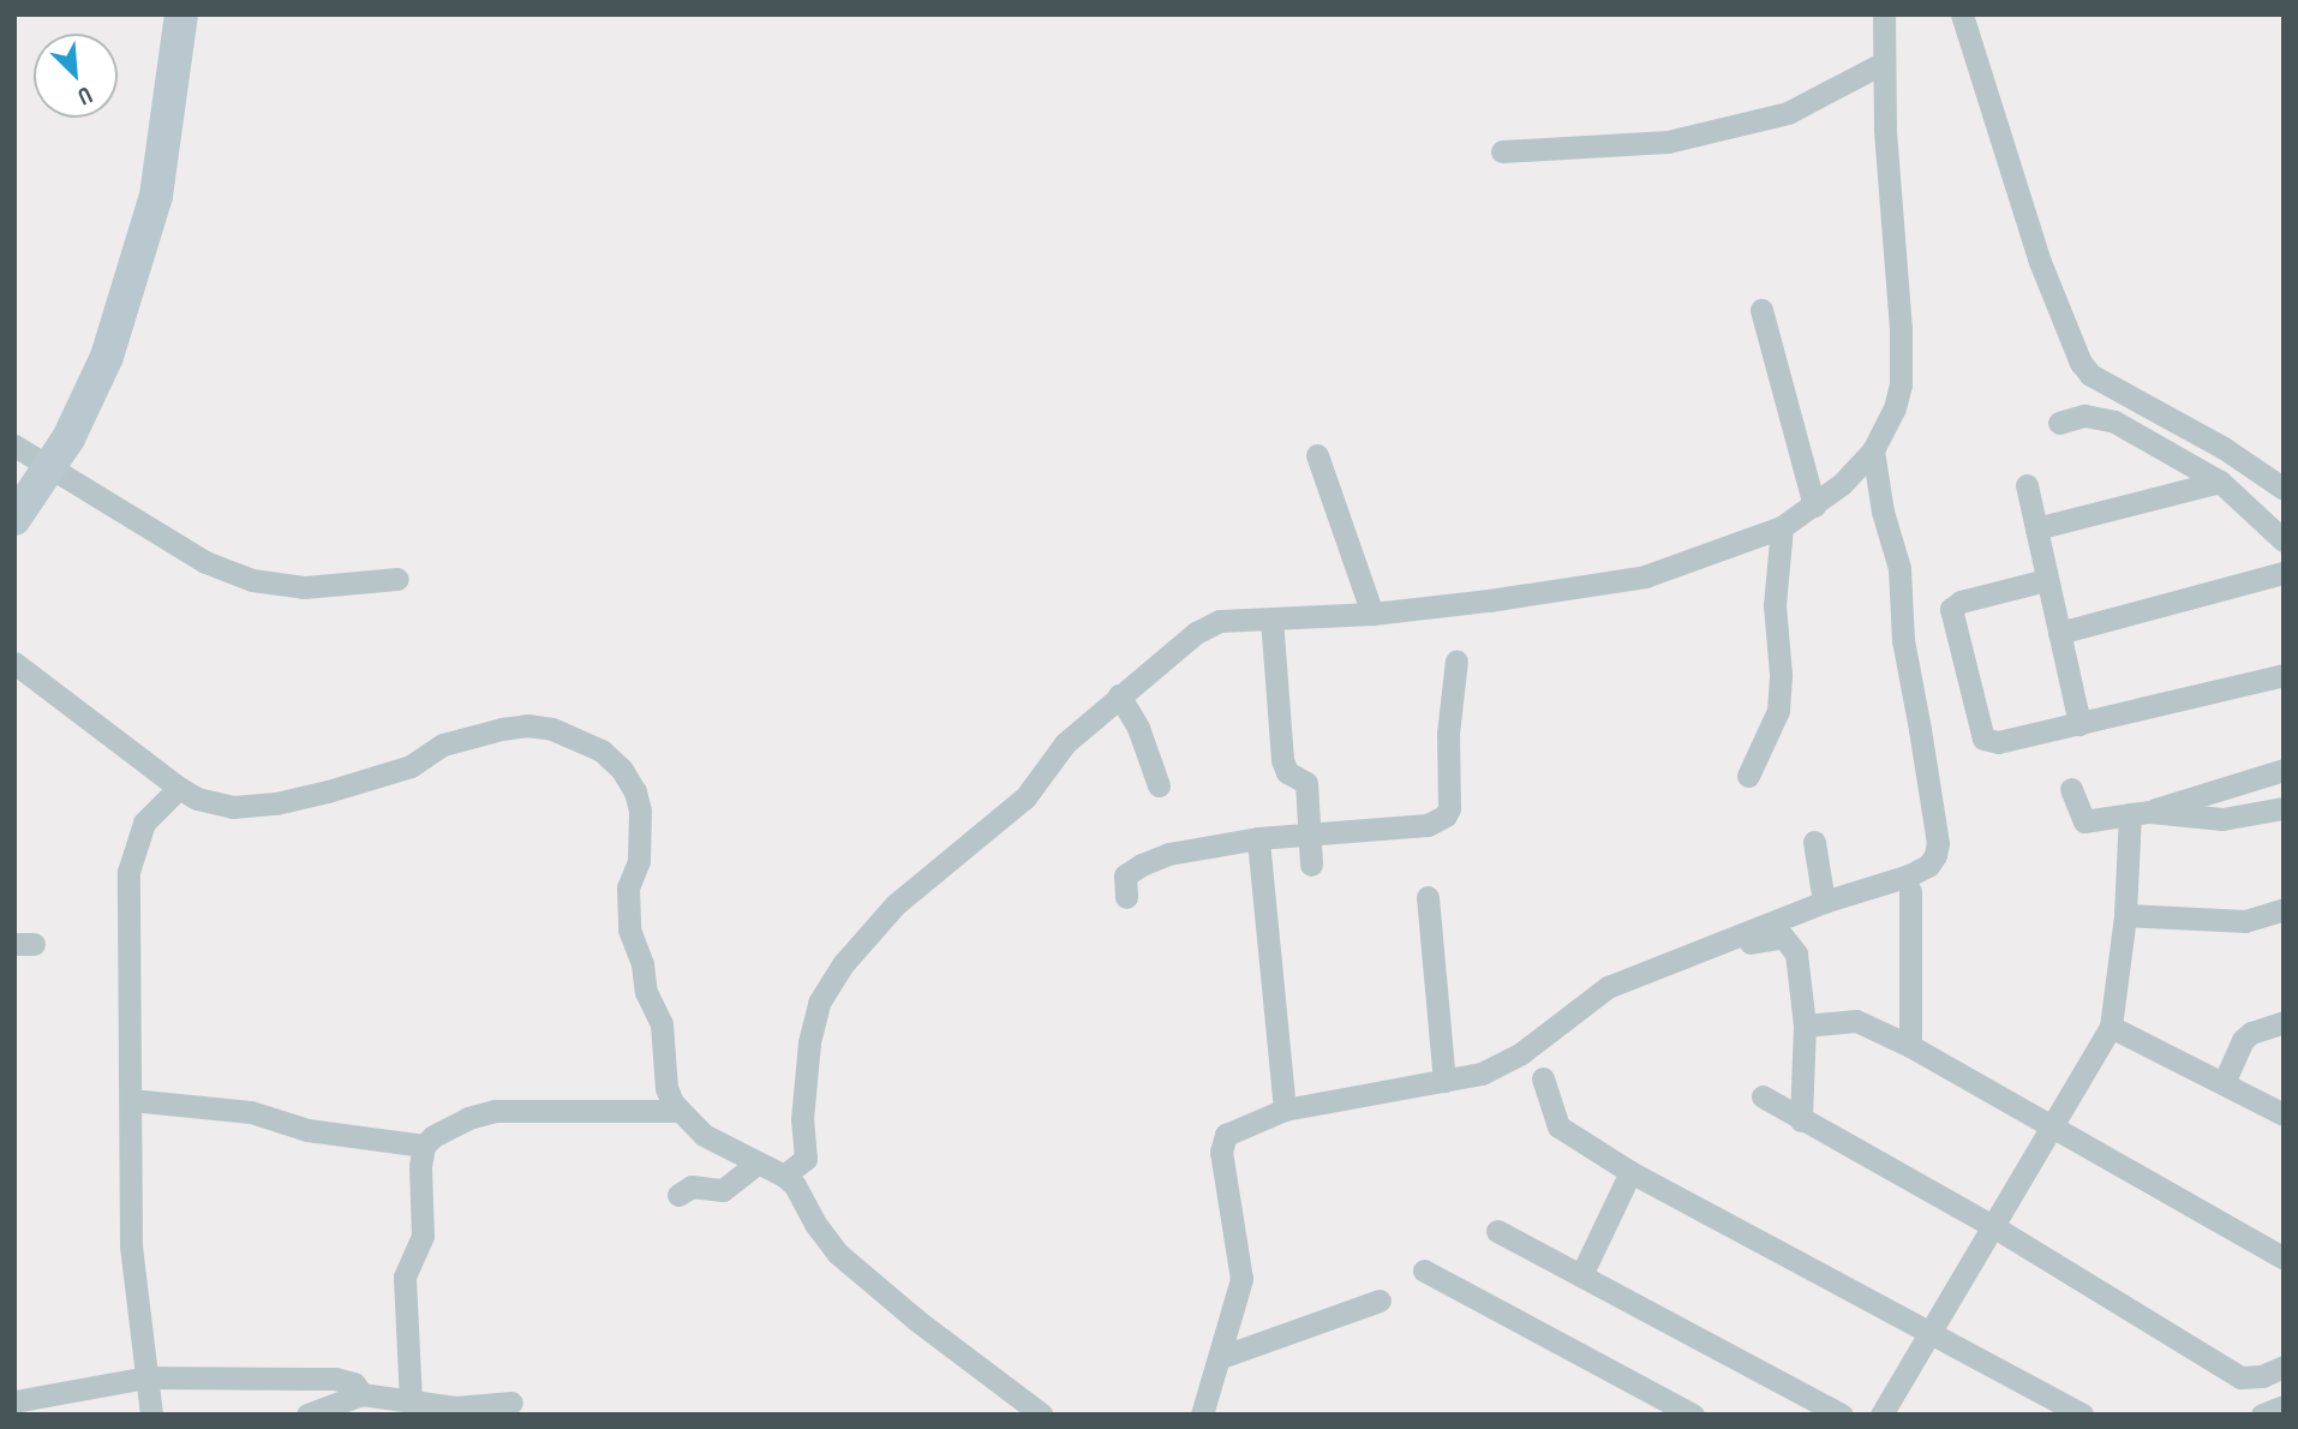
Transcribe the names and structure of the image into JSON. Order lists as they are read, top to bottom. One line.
{"north":"bottom right"}
